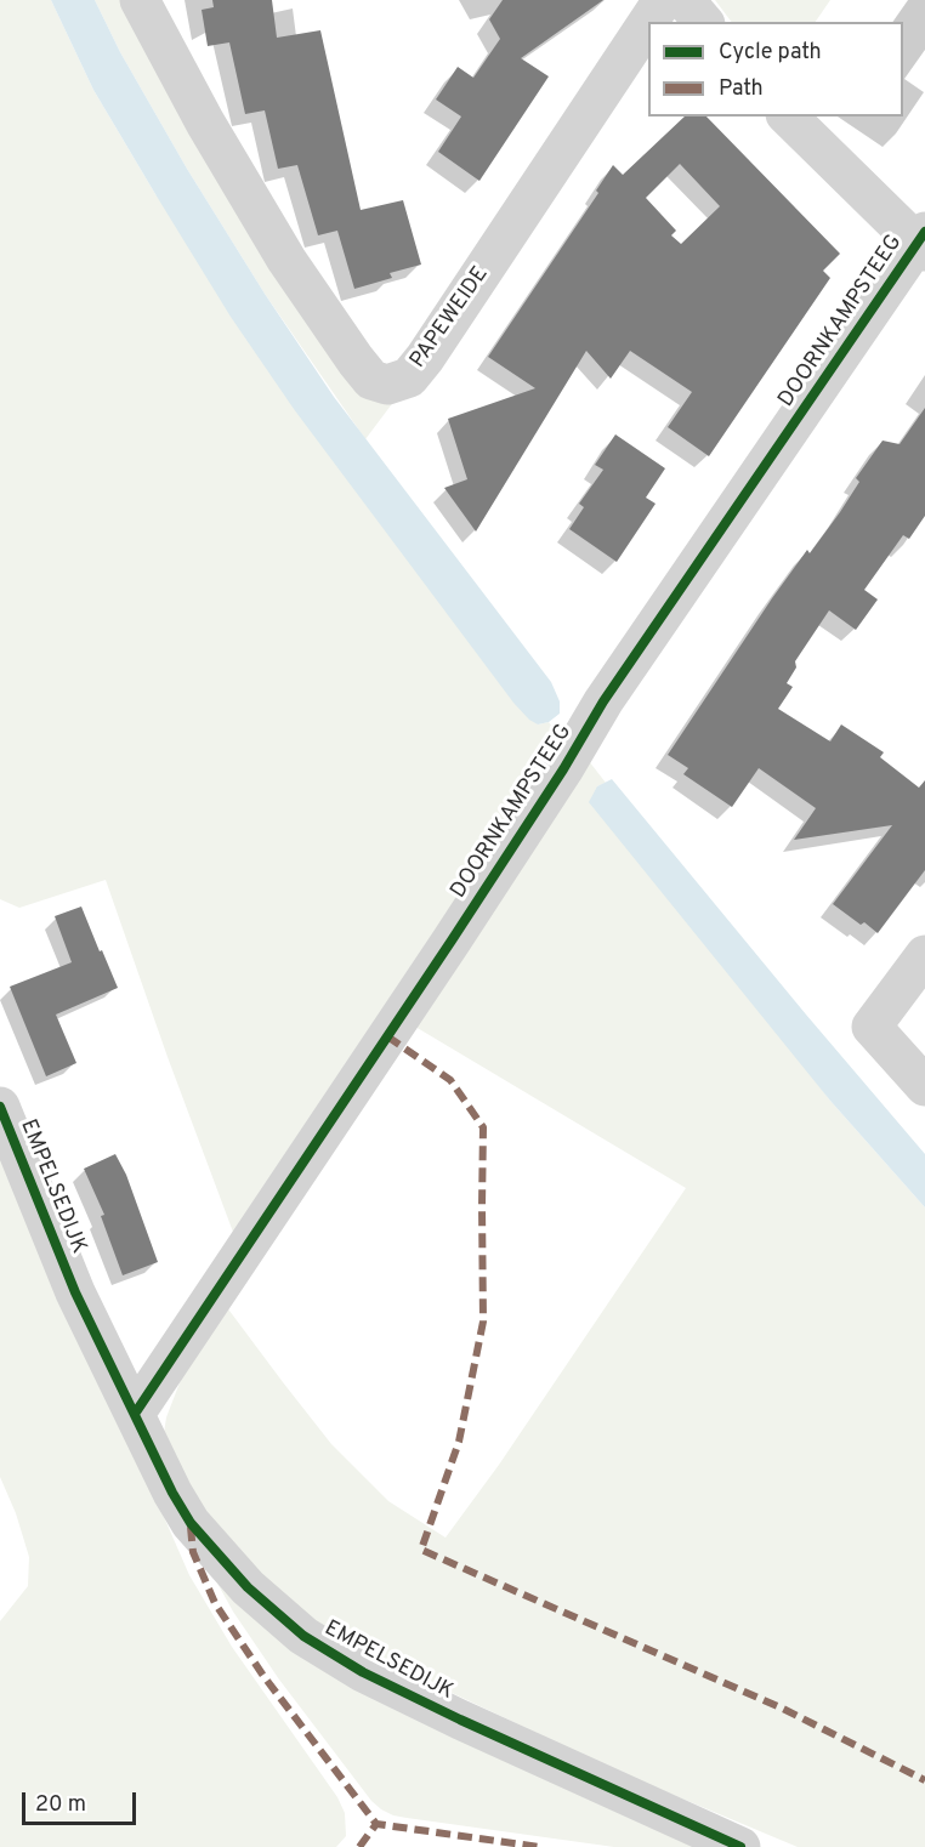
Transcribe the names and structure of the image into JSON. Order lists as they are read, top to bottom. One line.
{"streets":{"street":["PAPEWEIDE","DOORNKAMPSTEEG","EMPELSEDIJK"]},"crossings":[["DOORNKAMPSTEEG","EMPELSEDIJK"]],"legend":["Cycle path","Path"],"scale_bar":"20 m"}
